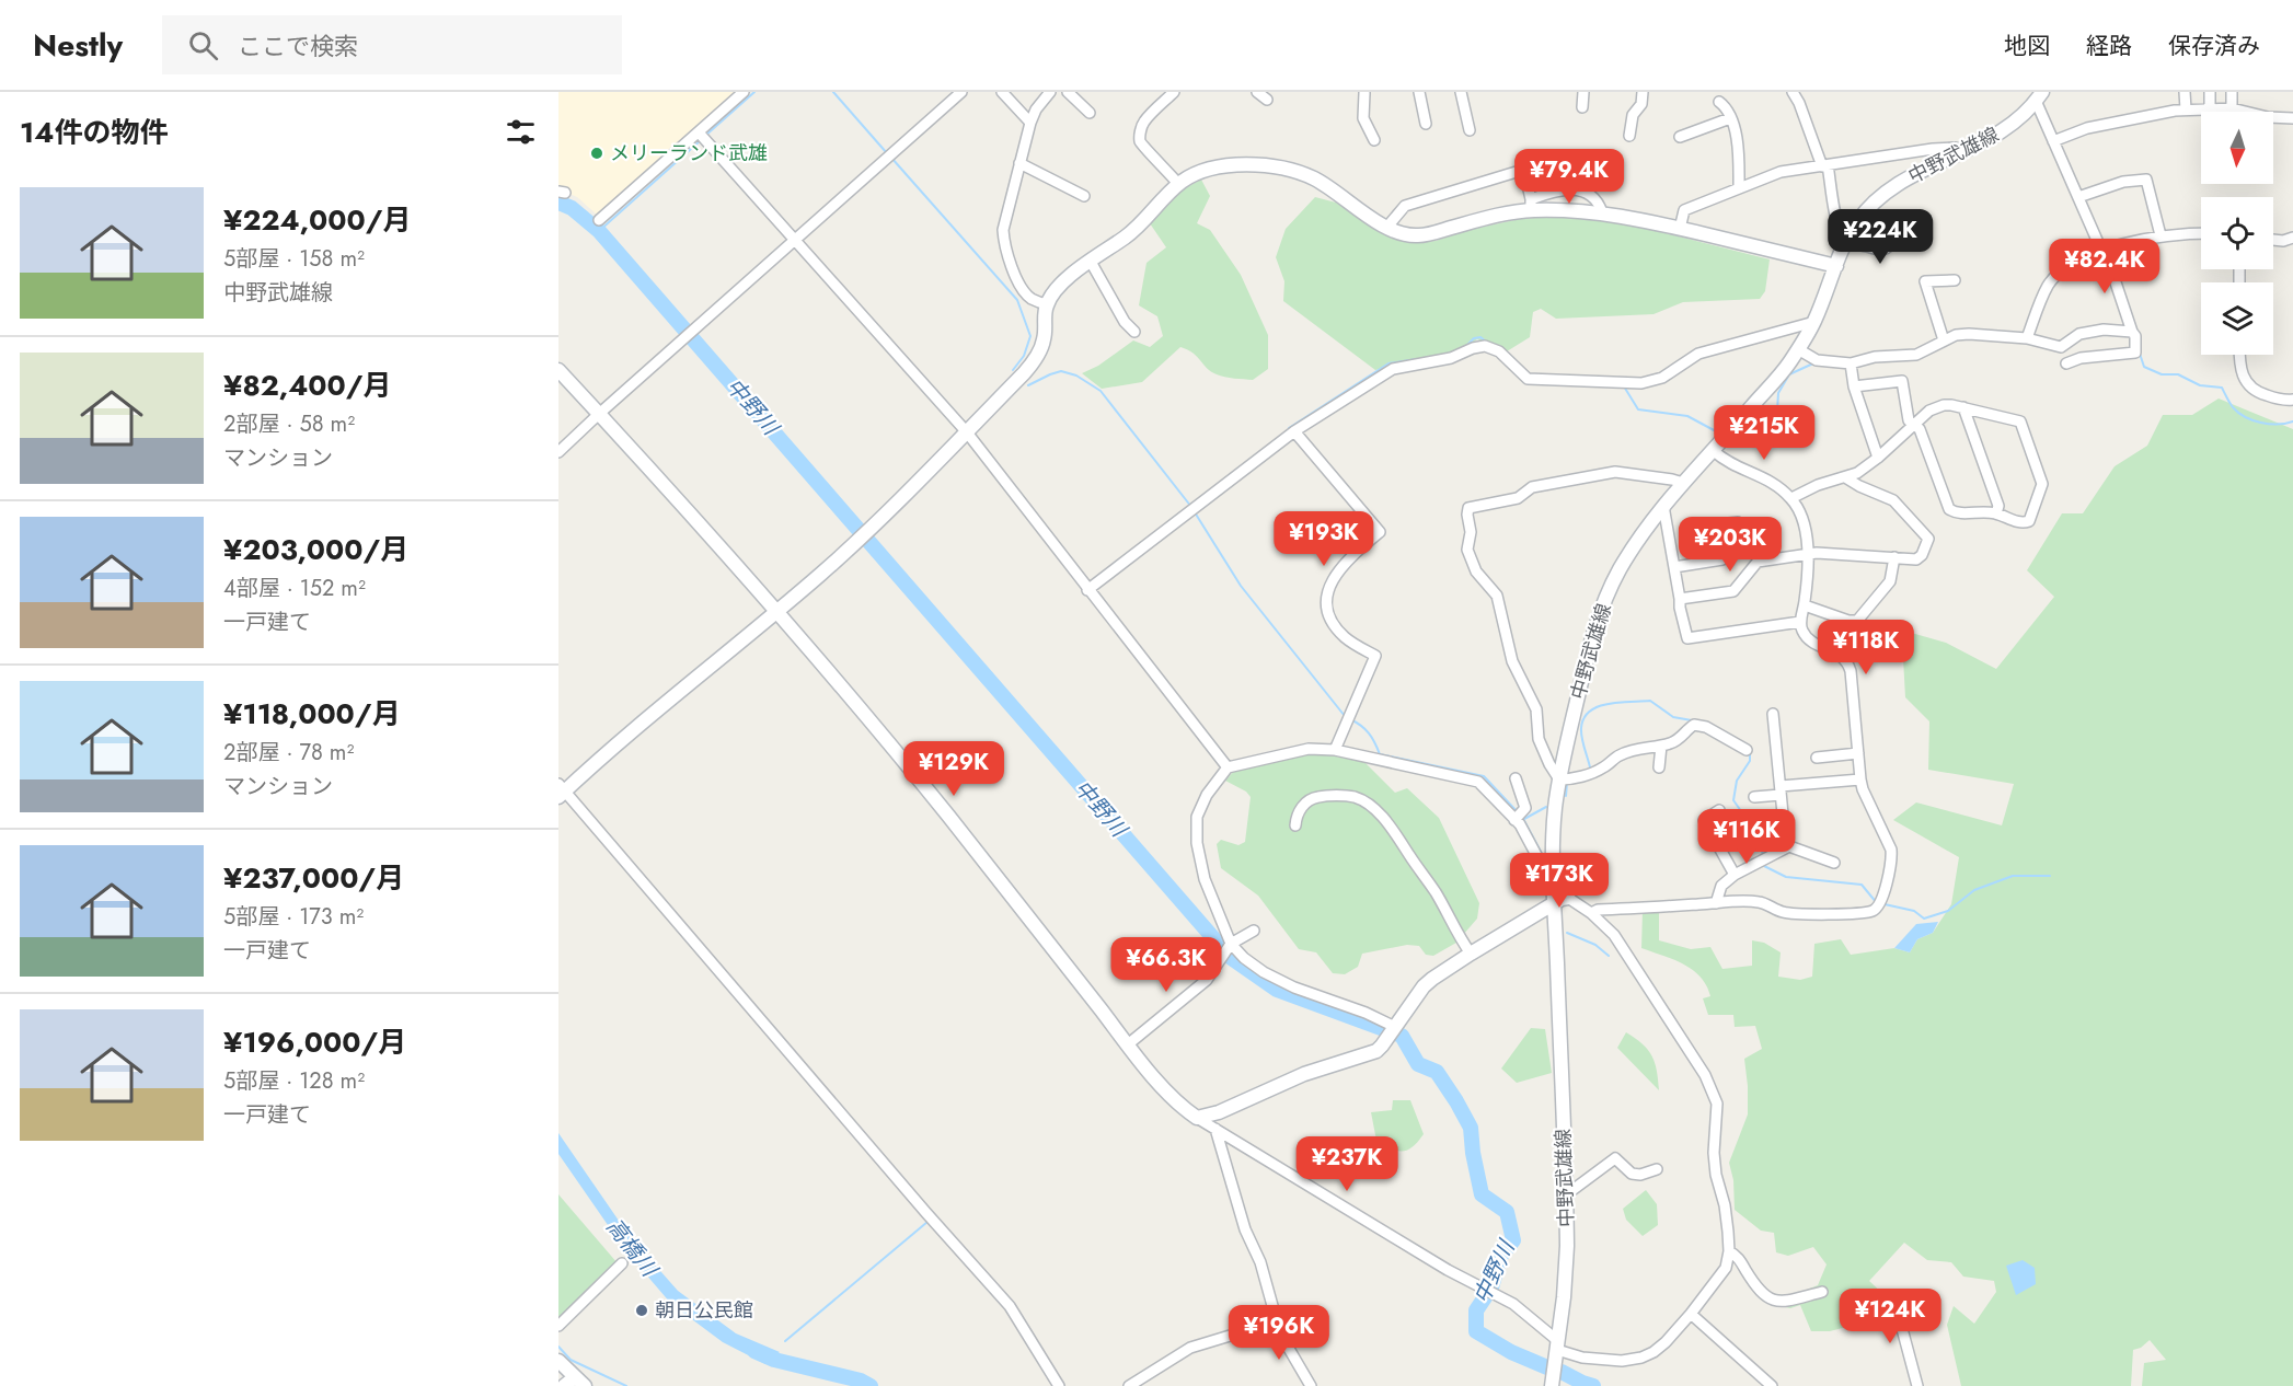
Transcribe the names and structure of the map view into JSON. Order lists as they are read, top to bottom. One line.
{"streets":{"street":["中野武雄線"]},"water":["中野川","高橋川"],"places":["メリーランド武雄","朝日公民館"],"north":"bottom","page":{"header":"Nestly","search":"ここで検索","nav":["地図","経路","保存済み"],"heading":"14件の物件","price":["¥79.4K","¥224K","¥82.4K","¥215K","¥193K","¥203K","¥118K","¥129K","¥116K","¥173K","¥66.3K","¥237K","¥124K","¥196K"],"list":[{"name":"¥224,000/月","note":"5部屋 · 158 m² · 中野武雄線"},{"name":"¥82,400/月","note":"2部屋 · 58 m² · マンション"},{"name":"¥203,000/月","note":"4部屋 · 152 m² · 一戸建て"},{"name":"¥118,000/月","note":"2部屋 · 78 m² · マンション"},{"name":"¥237,000/月","note":"5部屋 · 173 m² · 一戸建て"},{"name":"¥196,000/月","note":"5部屋 · 128 m² · 一戸建て"}]}}
